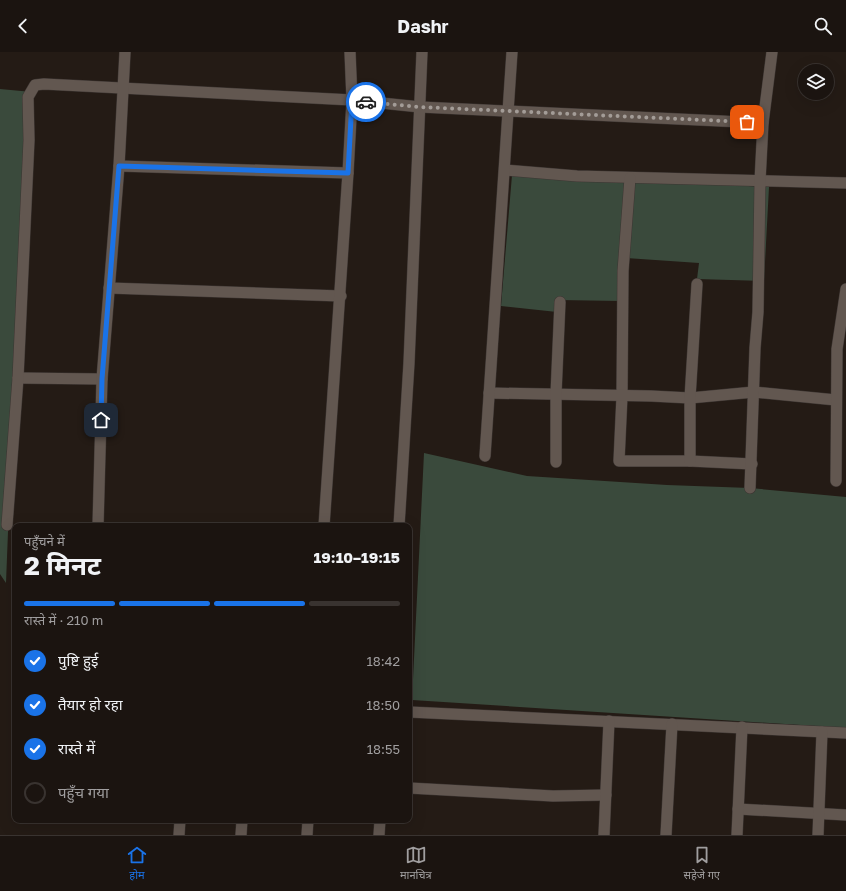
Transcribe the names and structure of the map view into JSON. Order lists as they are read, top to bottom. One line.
{"page":{"header":"Dashr","heading":["2 मिनट","पहुँचने में","19:10–19:15"],"bar":"रास्ते में · 210 m","list":[["पुष्टि हुई","18:42"],["तैयार हो रहा","18:50"],["रास्ते में","18:55"],"पहुँच गया"],"tabs":["होम","मानचित्र","सहेजे गए"]}}
